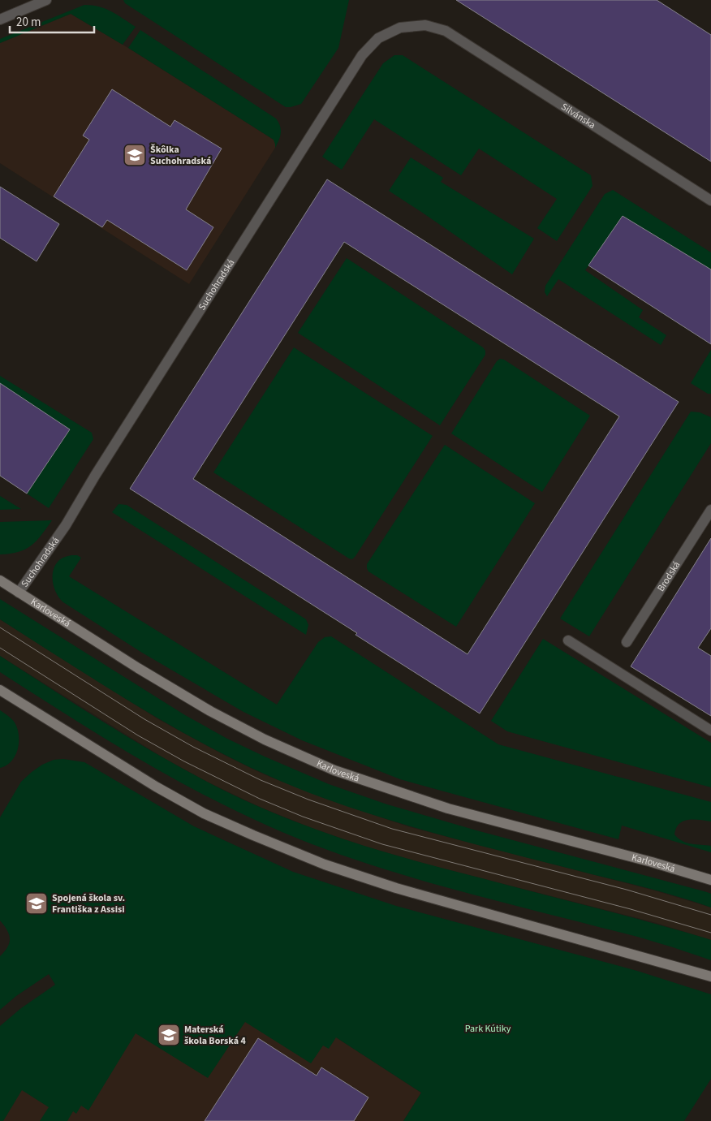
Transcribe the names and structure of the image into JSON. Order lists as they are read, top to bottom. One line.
{"streets":{"main road":["Karloveská"],"street":["Silvánska","Suchohradská","Brodská"]},"crossings":[["Silvánska","Suchohradská"],["Suchohradská","Karloveská"]],"parks":["Park Kútiky"],"places":{"school or university":["Škôlka Suchohradská","Spojená škola sv. Františka z Assisi","Materská škola Borská 4"]},"scale_bar":"20 m"}
